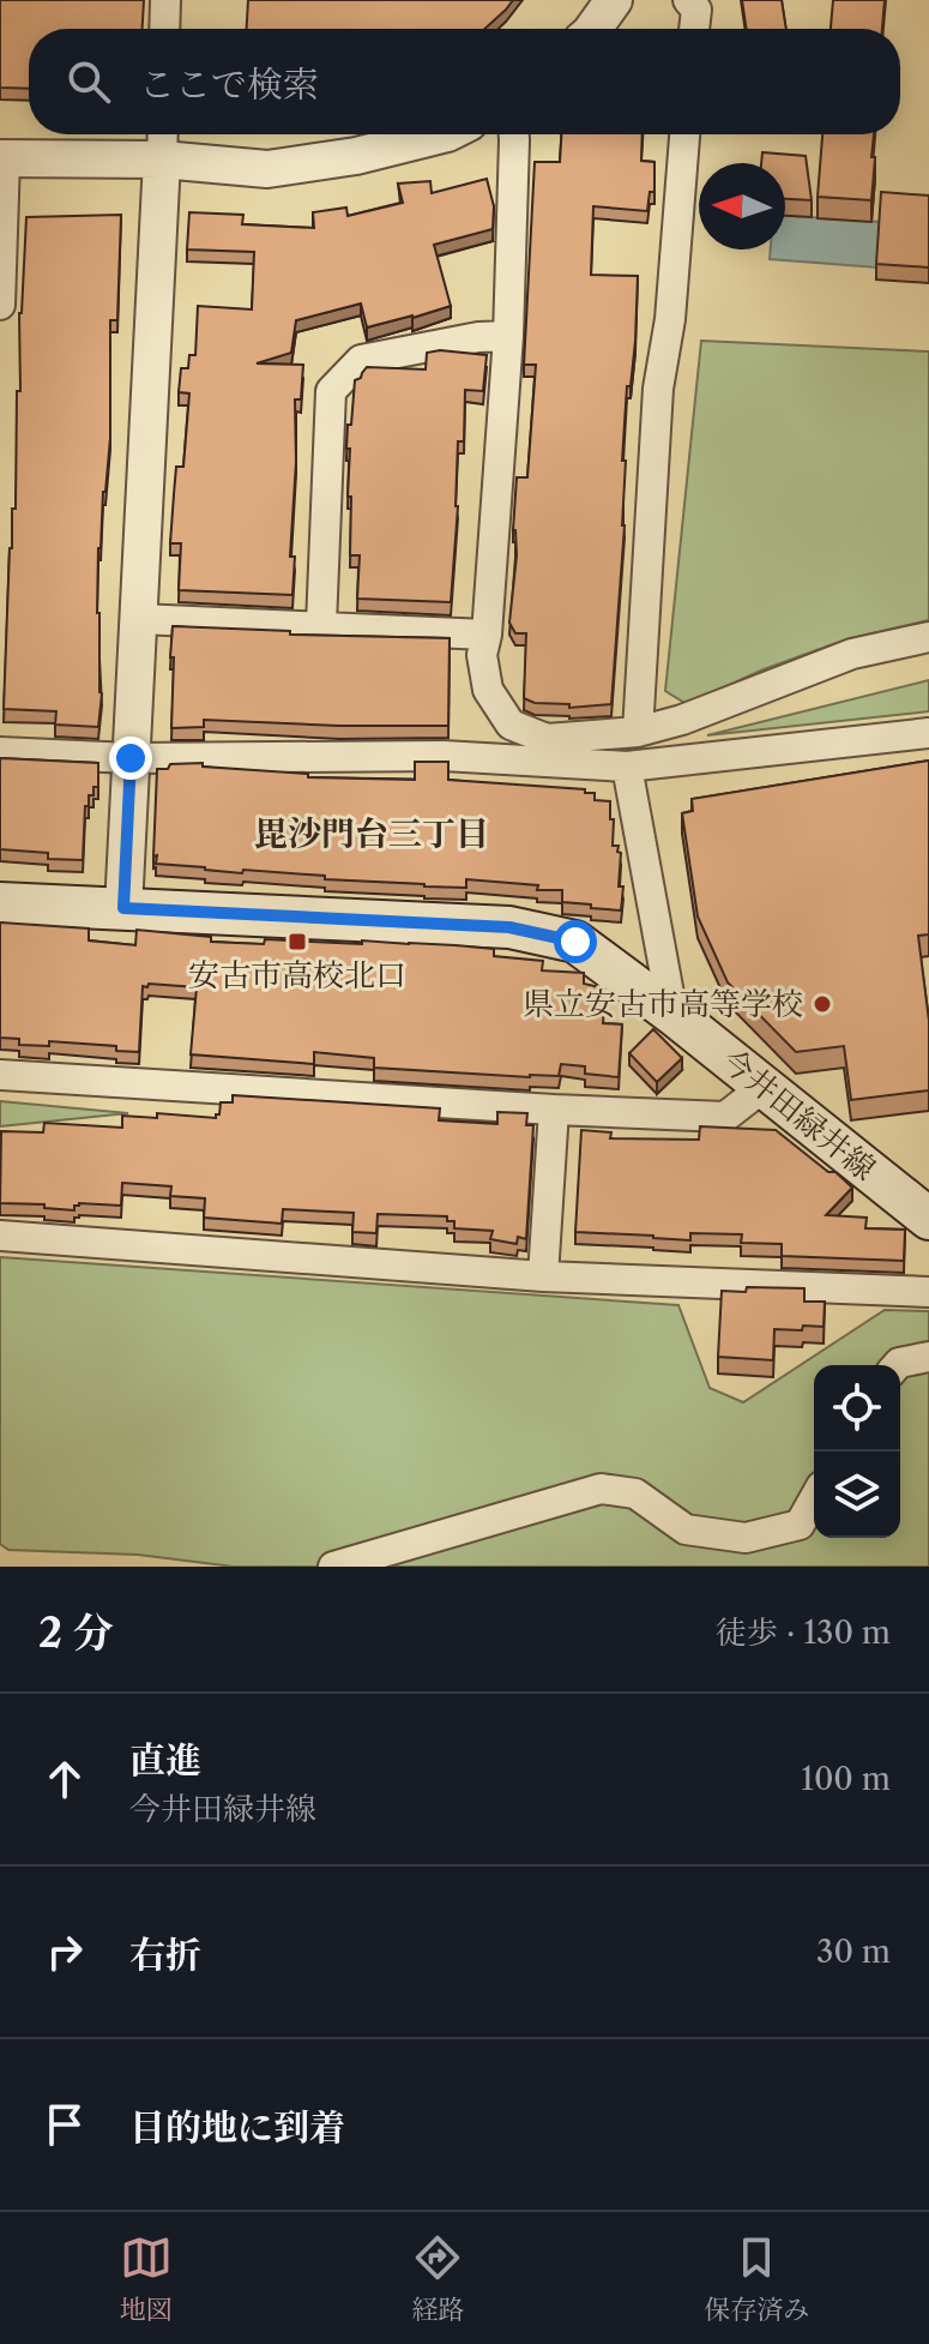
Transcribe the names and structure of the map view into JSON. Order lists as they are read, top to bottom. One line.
{"streets":{"main road":["今井田緑井線"]},"districts":["毘沙門台三丁目"],"places":{"transit":["安古市高校北口"],"other":["県立安古市高等学校"]},"north":"left","page":{"search":"ここで検索","heading":["2 分","徒歩 · 130 m"],"list":[["直進","今井田緑井線","100 m"],["右折","30 m"],"目的地に到着"],"nav":["地図","経路","保存済み"]}}
